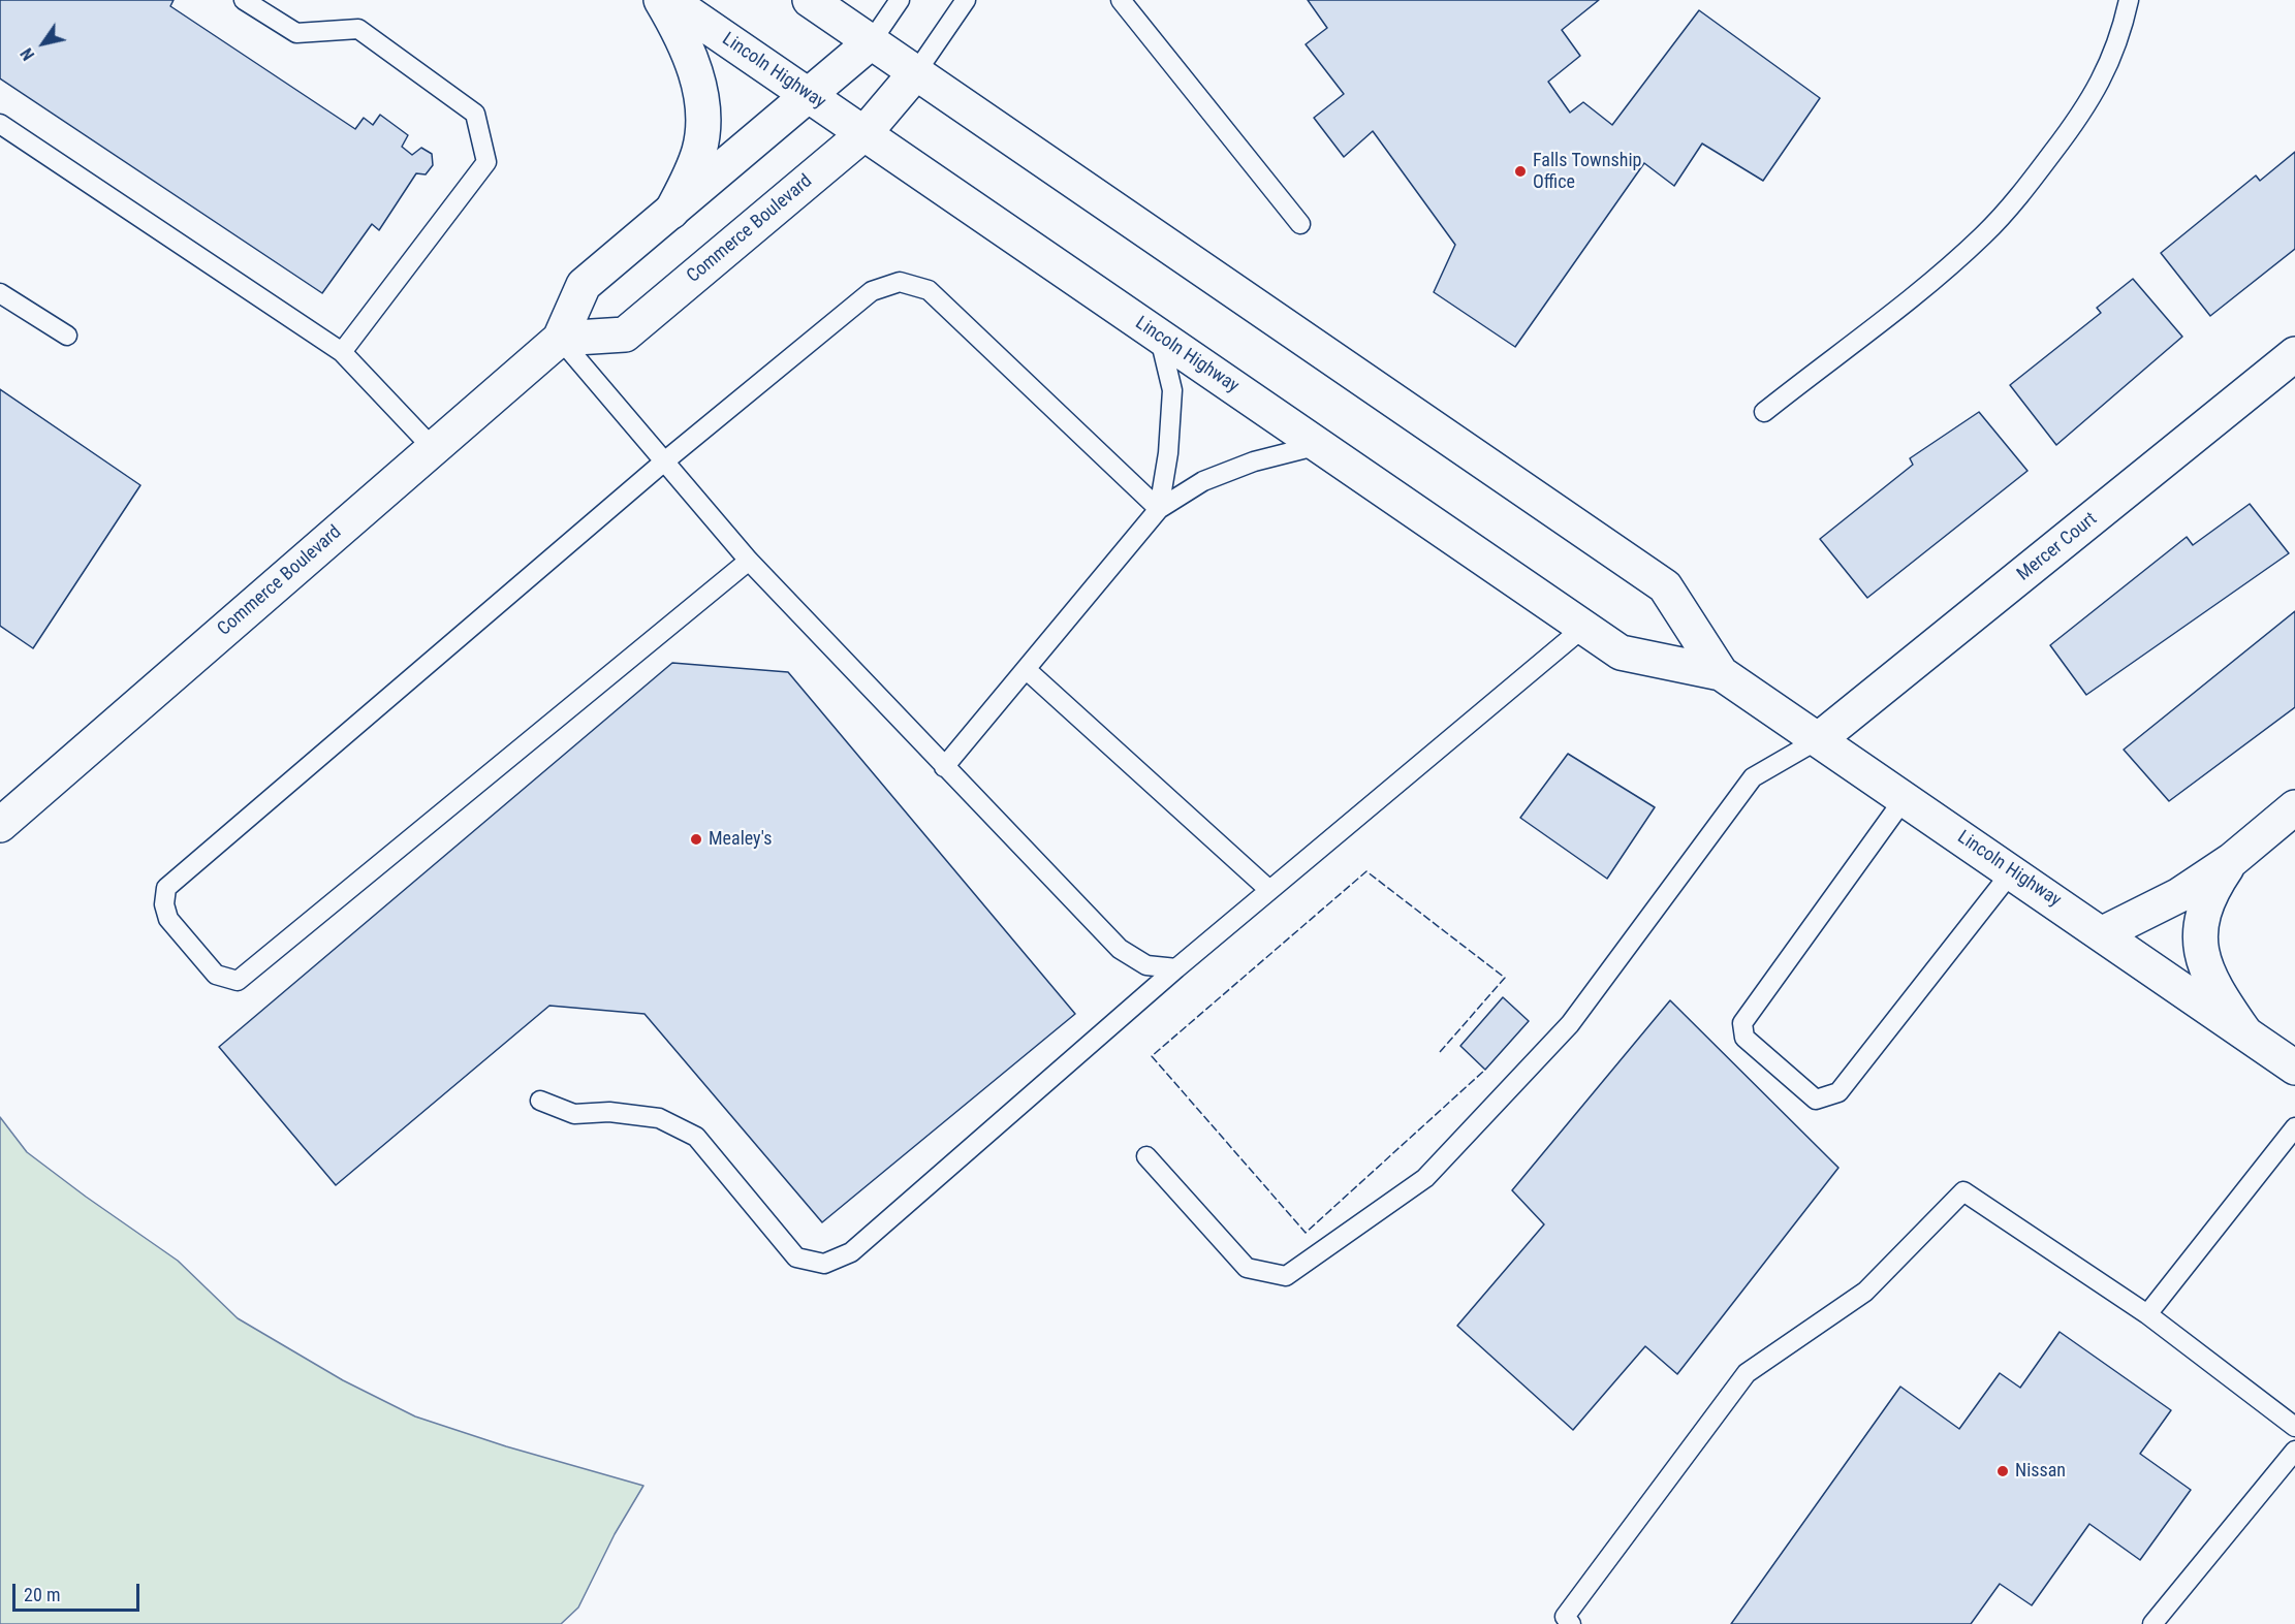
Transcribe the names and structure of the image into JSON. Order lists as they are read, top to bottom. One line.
{"streets":{"main road":["Lincoln Highway","Commerce Boulevard","Mercer Court"]},"crossings":[["Lincoln Highway","Commerce Boulevard"],["Lincoln Highway","Mercer Court"]],"places":["Falls Township Office","Mealey's","Nissan"],"scale_bar":"20 m","north":"bottom left"}
